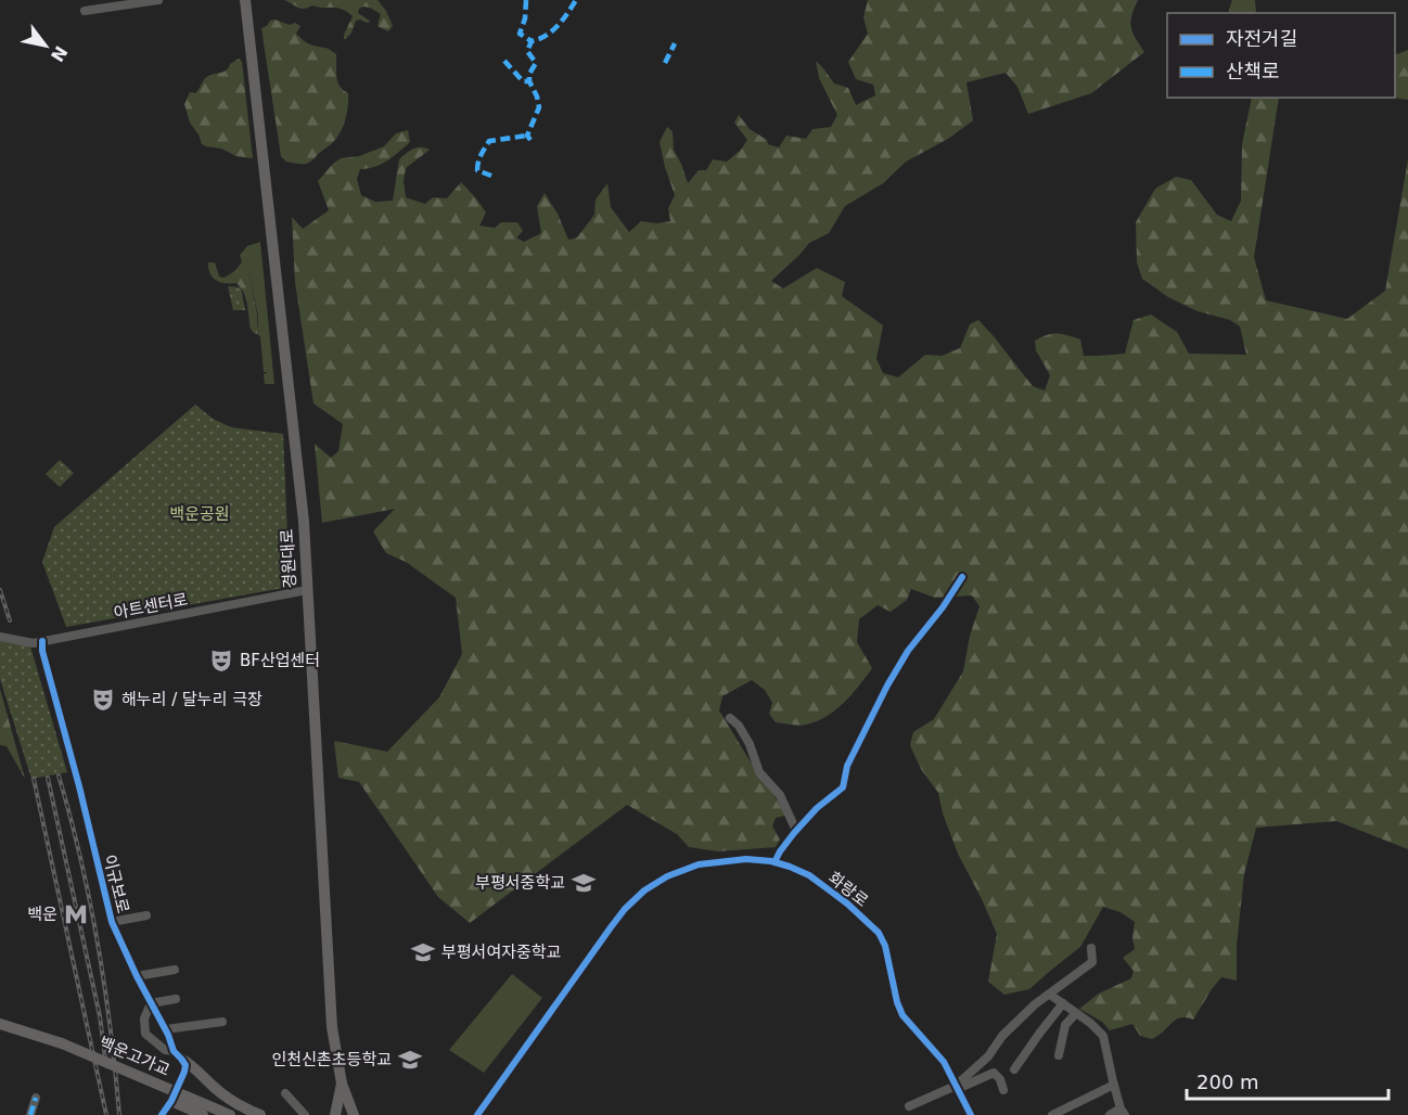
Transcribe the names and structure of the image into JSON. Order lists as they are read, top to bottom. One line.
{"streets":{"main road":["경원대로","백운고가교"],"street":["아트센터로","이규보로","화랑로"]},"crossings":[["경원대로","아트센터로"],["아트센터로","이규보로"]],"parks":["백운공원"],"places":{"theatre":["BF산업센터","해누리 / 달누리 극장"],"school or university":["부평서중학교","부평서여자중학교","인천신촌초등학교"],"metro station":["백운"]},"legend":["자전거길","산책로"],"scale_bar":"200 m","north":"bottom right"}
